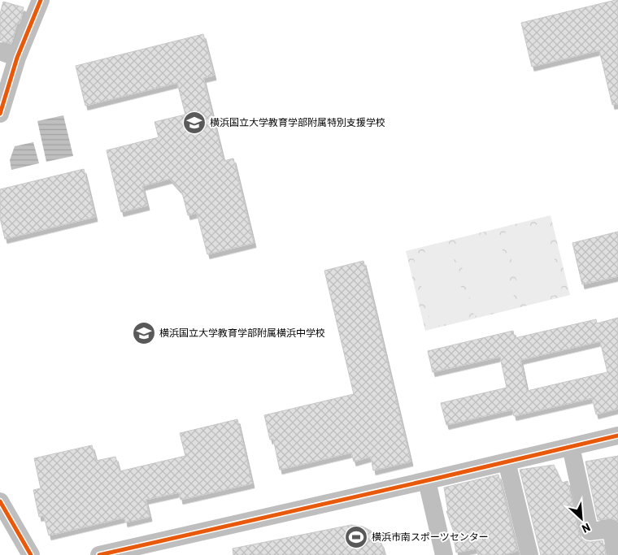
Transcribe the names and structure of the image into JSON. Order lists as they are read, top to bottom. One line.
{"places":{"school or university":["横浜国立大学教育学部附属特別支援学校","横浜国立大学教育学部附属横浜中学校"],"sports":["横浜市南スポーツセンター"]},"north":"bottom right"}
